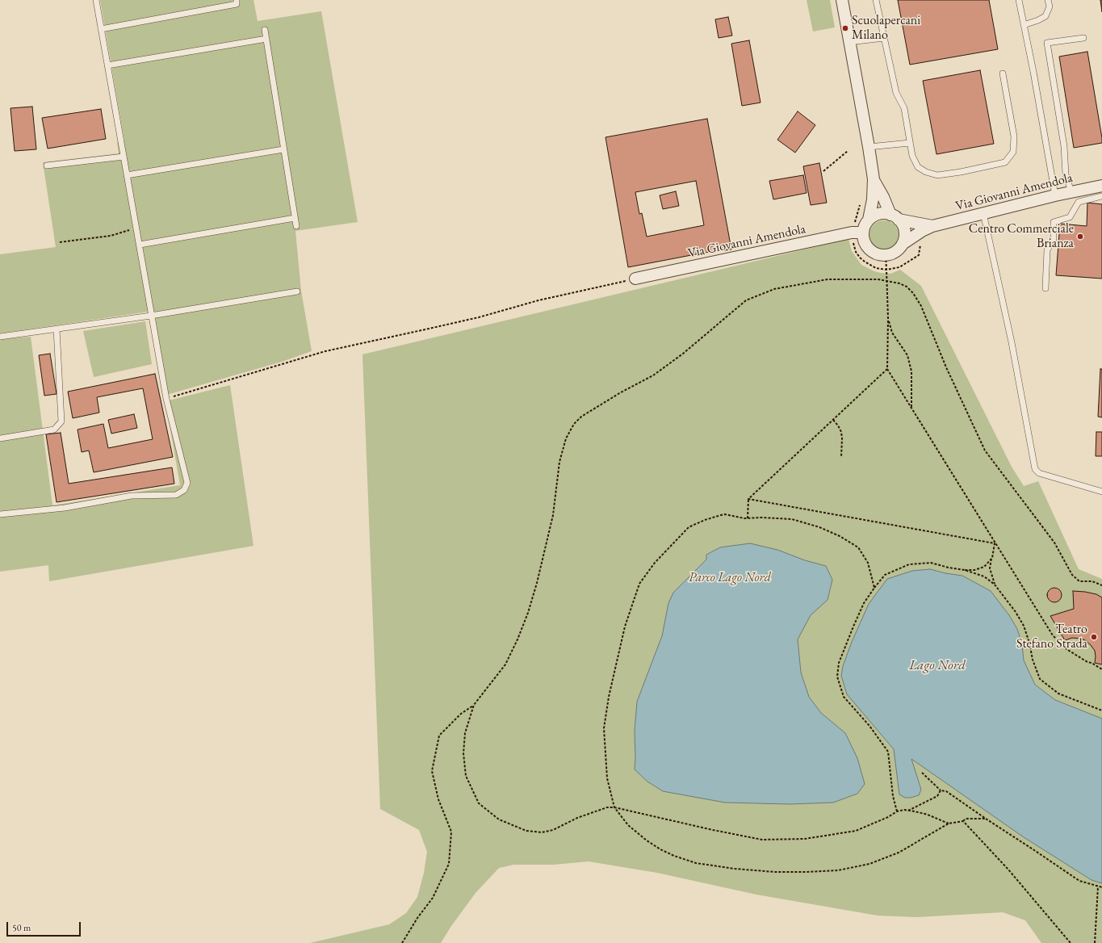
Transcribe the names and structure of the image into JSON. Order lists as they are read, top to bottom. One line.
{"streets":{"street":["Via Giovanni Amendola"]},"water":["Lago Nord"],"parks":["Parco Lago Nord"],"places":["Scuolapercani Milano","Centro Commerciale Brianza","Teatro Stefano Strada"],"scale_bar":"50 m"}
